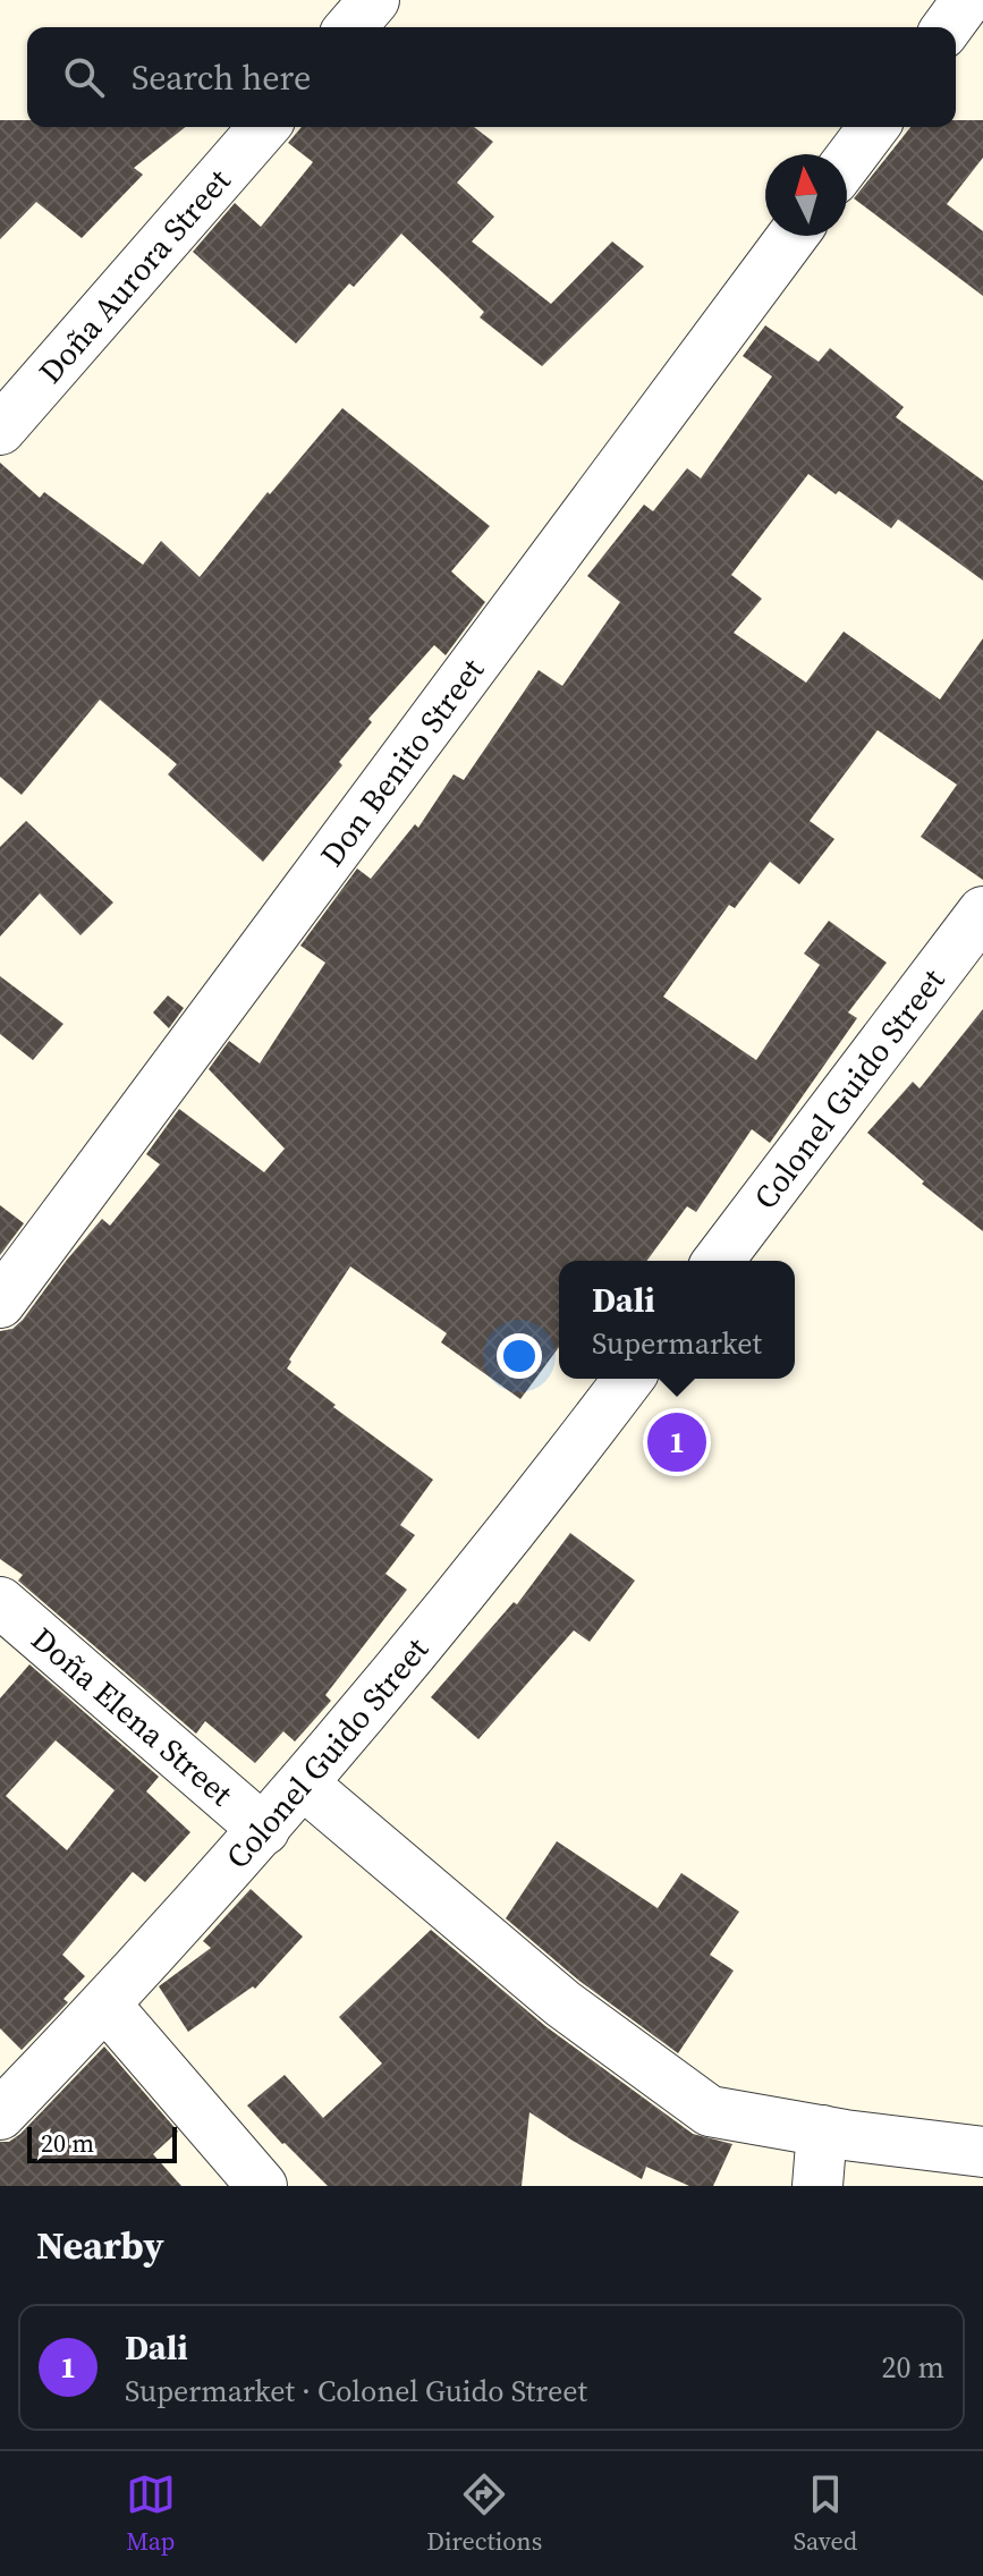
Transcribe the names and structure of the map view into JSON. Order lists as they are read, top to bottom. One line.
{"streets":{"street":["Doña Aurora Street","Don Benito Street","Colonel Guido Street","Doña Elena Street"]},"crossings":[["Colonel Guido Street","Doña Elena Street"]],"scale_bar":"20 m","north":"top","page":{"search":"Search here","popup":["Dali","Supermarket"],"pins":"1","scale":"20 m","heading":"Nearby","list":[{"mark":"1","name":"Dali","note":"Supermarket · Colonel Guido Street","value":"20 m"}],"nav":["Map","Directions","Saved"]}}
